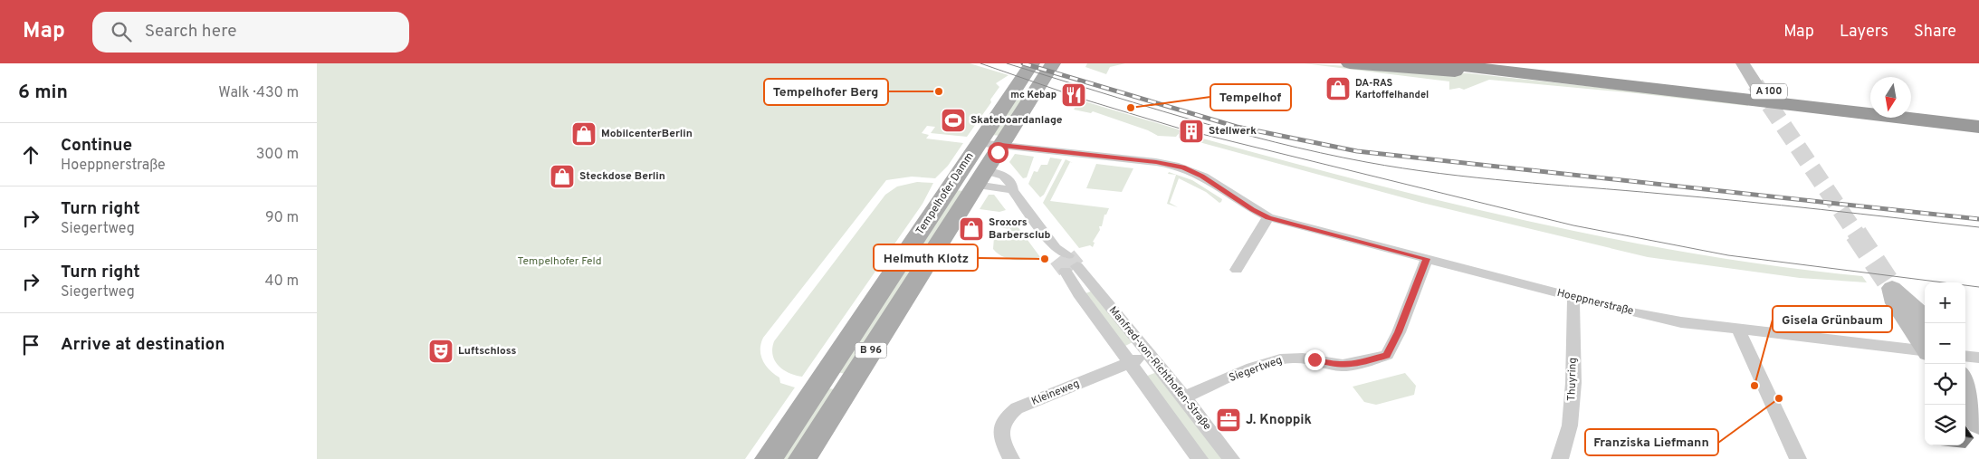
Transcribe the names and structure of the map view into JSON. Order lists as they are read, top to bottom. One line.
{"streets":{"highway":["A 100"],"main road":["Tempelhofer Damm","B 96"],"street":["Hoeppnerstraße","Manfred-von-Richthofen-Straße","Siegertweg","Thuyring","Kleineweg"]},"crossings":[["Tempelhofer Damm","Hoeppnerstraße"],["Tempelhofer Damm","Manfred-von-Richthofen-Straße"],["Hoeppnerstraße","Siegertweg"],["Hoeppnerstraße","Thuyring"],["Manfred-von-Richthofen-Straße","Siegertweg"],["Manfred-von-Richthofen-Straße","Kleineweg"]],"parks":["Tempelhofer Feld"],"places":{"shop":["DA-RAS Kartoffelhandel","MobilcenterBerlin","Steckdose Berlin","Sroxors Barbersclub"],"other":["Tempelhofer Berg","Tempelhof","Helmuth Klotz","Gisela Grünbaum","Franziska Liefmann"],"restaurant":["mc Kebap"],"sports":["Skateboardanlage"],"building":["Stellwerk"],"theatre":["Luftschloss"],"office":["J. Knoppik"]},"north":"bottom","page":{"header":"Map","search":"Search here","nav":["Map","Layers","Share"],"heading":["6 min","Walk · 430 m"],"list":[["Continue","Hoeppnerstraße","300 m"],["Turn right","Siegertweg","90 m"],["Turn right","Siegertweg","40 m"],"Arrive at destination"],"map_buttons":["+","−"]}}
